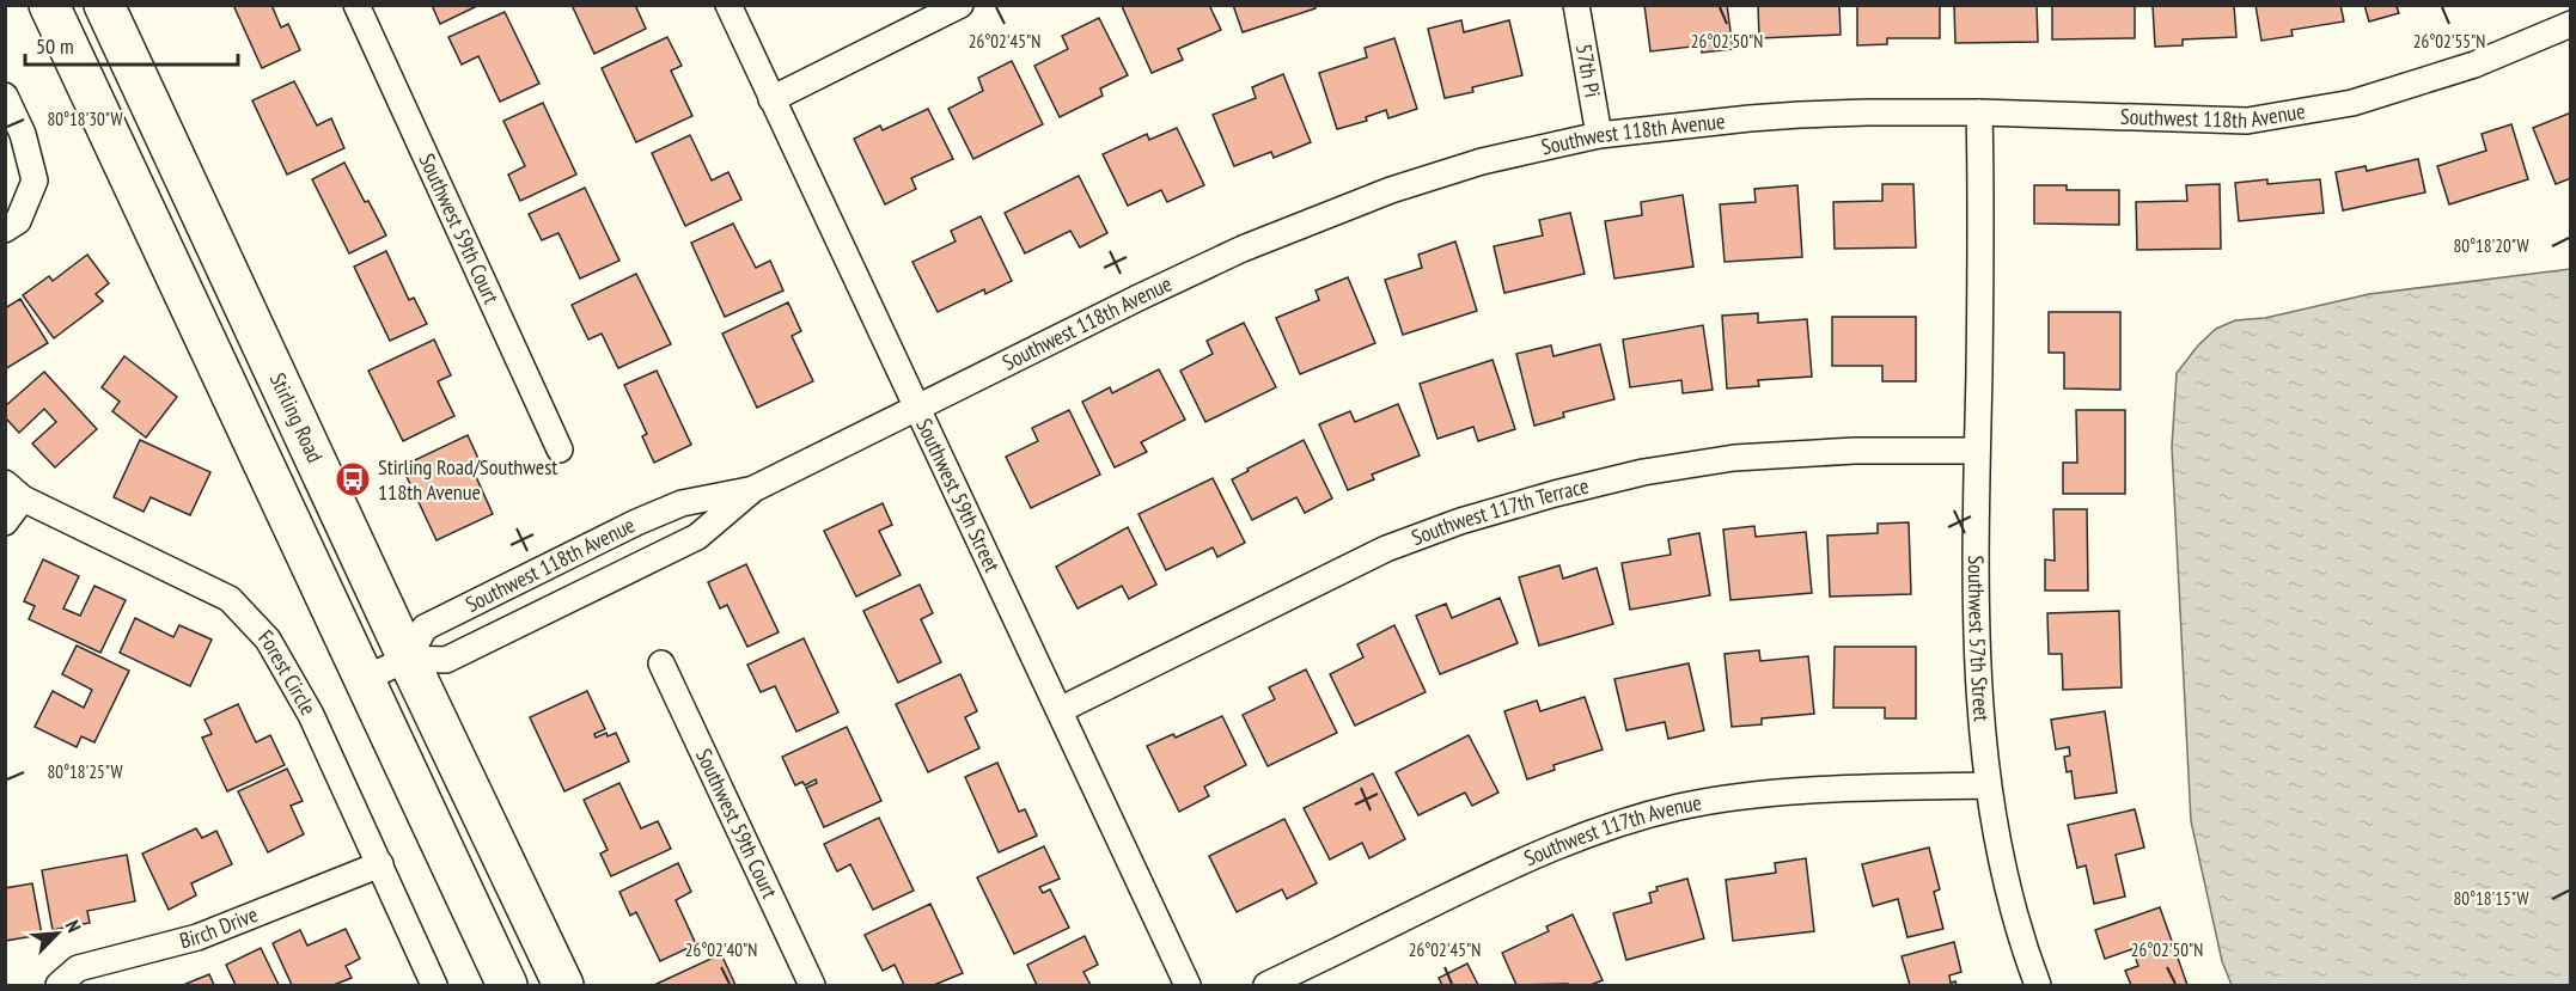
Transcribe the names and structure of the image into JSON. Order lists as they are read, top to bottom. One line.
{"streets":{"main road":["Stirling Road"],"street":["57th Pi","Southwest 118th Avenue","Southwest 59th Court","Southwest 59th Street","Southwest 117th Terrace","Southwest 57th Street","Forest Circle","Southwest 117th Avenue","Birch Drive"]},"crossings":[["57th Pi","Southwest 118th Avenue"],["Southwest 118th Avenue","Stirling Road"],["Southwest 118th Avenue","Southwest 59th Street"],["Southwest 118th Avenue","Southwest 57th Street"],["Southwest 59th Street","Southwest 117th Terrace"],["Southwest 117th Terrace","Southwest 57th Street"],["Southwest 57th Street","Southwest 117th Avenue"],["Forest Circle","Birch Drive"]],"places":{"bus stop":["Stirling Road/Southwest 118th Avenue"]},"scale_bar":"50 m","north":"top right","coordinates":["26°02'45\"N","26°02'50\"N","26°02'55\"N","80°18'30\"W","80°18'20\"W","80°18'25\"W","80°18'15\"W","26°02'40\"N"]}
